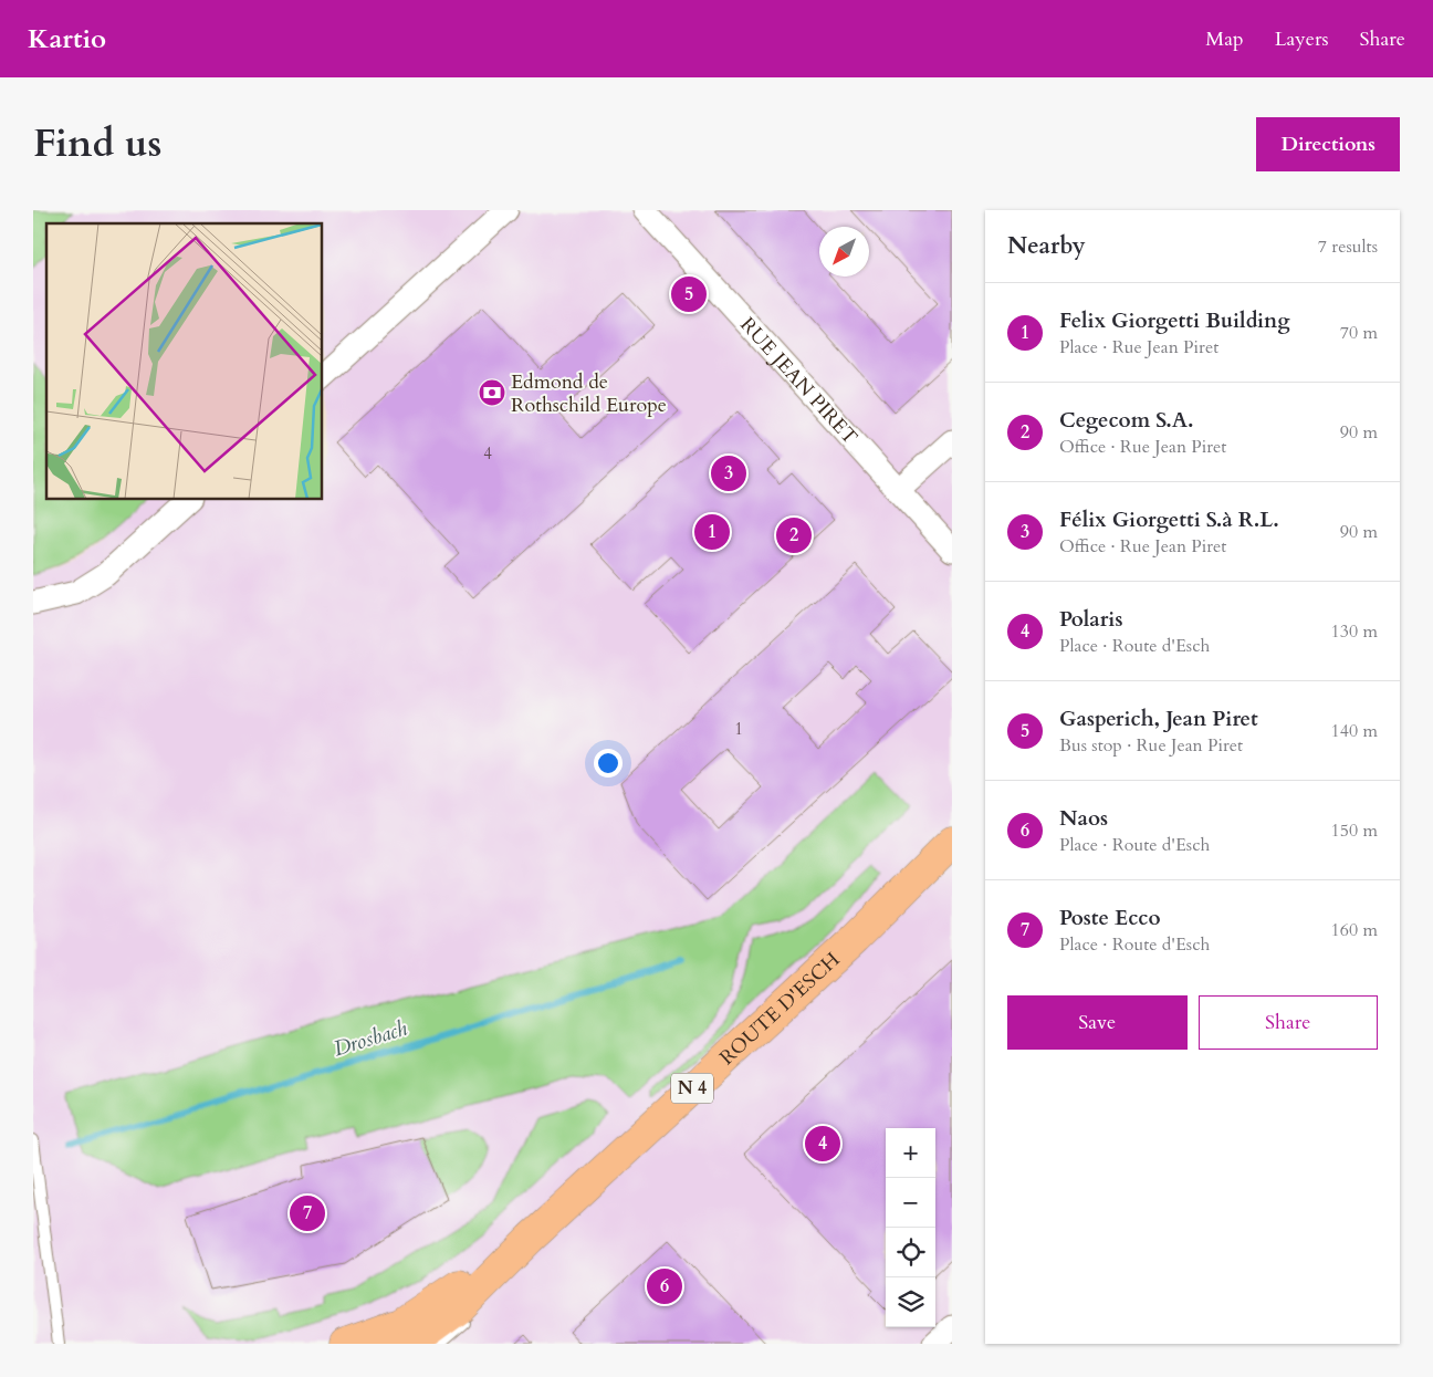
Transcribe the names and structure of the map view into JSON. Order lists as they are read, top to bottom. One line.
{"streets":{"main road":["ROUTE D'ESCH","N 4"],"street":["RUE JEAN PIRET"]},"water":["Drosbach"],"places":{"bank":["Edmond de Rothschild Europe"]},"house_numbers":["4","1"],"north":"bottom left","page":{"header":"Kartio","nav":["Map","Layers","Share"],"title":"Find us","buttons":["Directions",["Save","Share"]],"heading":["Nearby","7 results"],"pins":["5","3","1","2","4","7","6"],"list":[{"mark":"1","name":"Felix Giorgetti Building","note":"Place · Rue Jean Piret","value":"70 m"},{"mark":"2","name":"Cegecom S.A.","note":"Office · Rue Jean Piret","value":"90 m"},{"mark":"3","name":"Félix Giorgetti S.à R.L.","note":"Office · Rue Jean Piret","value":"90 m"},{"mark":"4","name":"Polaris","note":"Place · Route d'Esch","value":"130 m"},{"mark":"5","name":"Gasperich, Jean Piret","note":"Bus stop · Rue Jean Piret","value":"140 m"},{"mark":"6","name":"Naos","note":"Place · Route d'Esch","value":"150 m"},{"mark":"7","name":"Poste Ecco","note":"Place · Route d'Esch","value":"160 m"}],"map_buttons":["+","−"]}}
